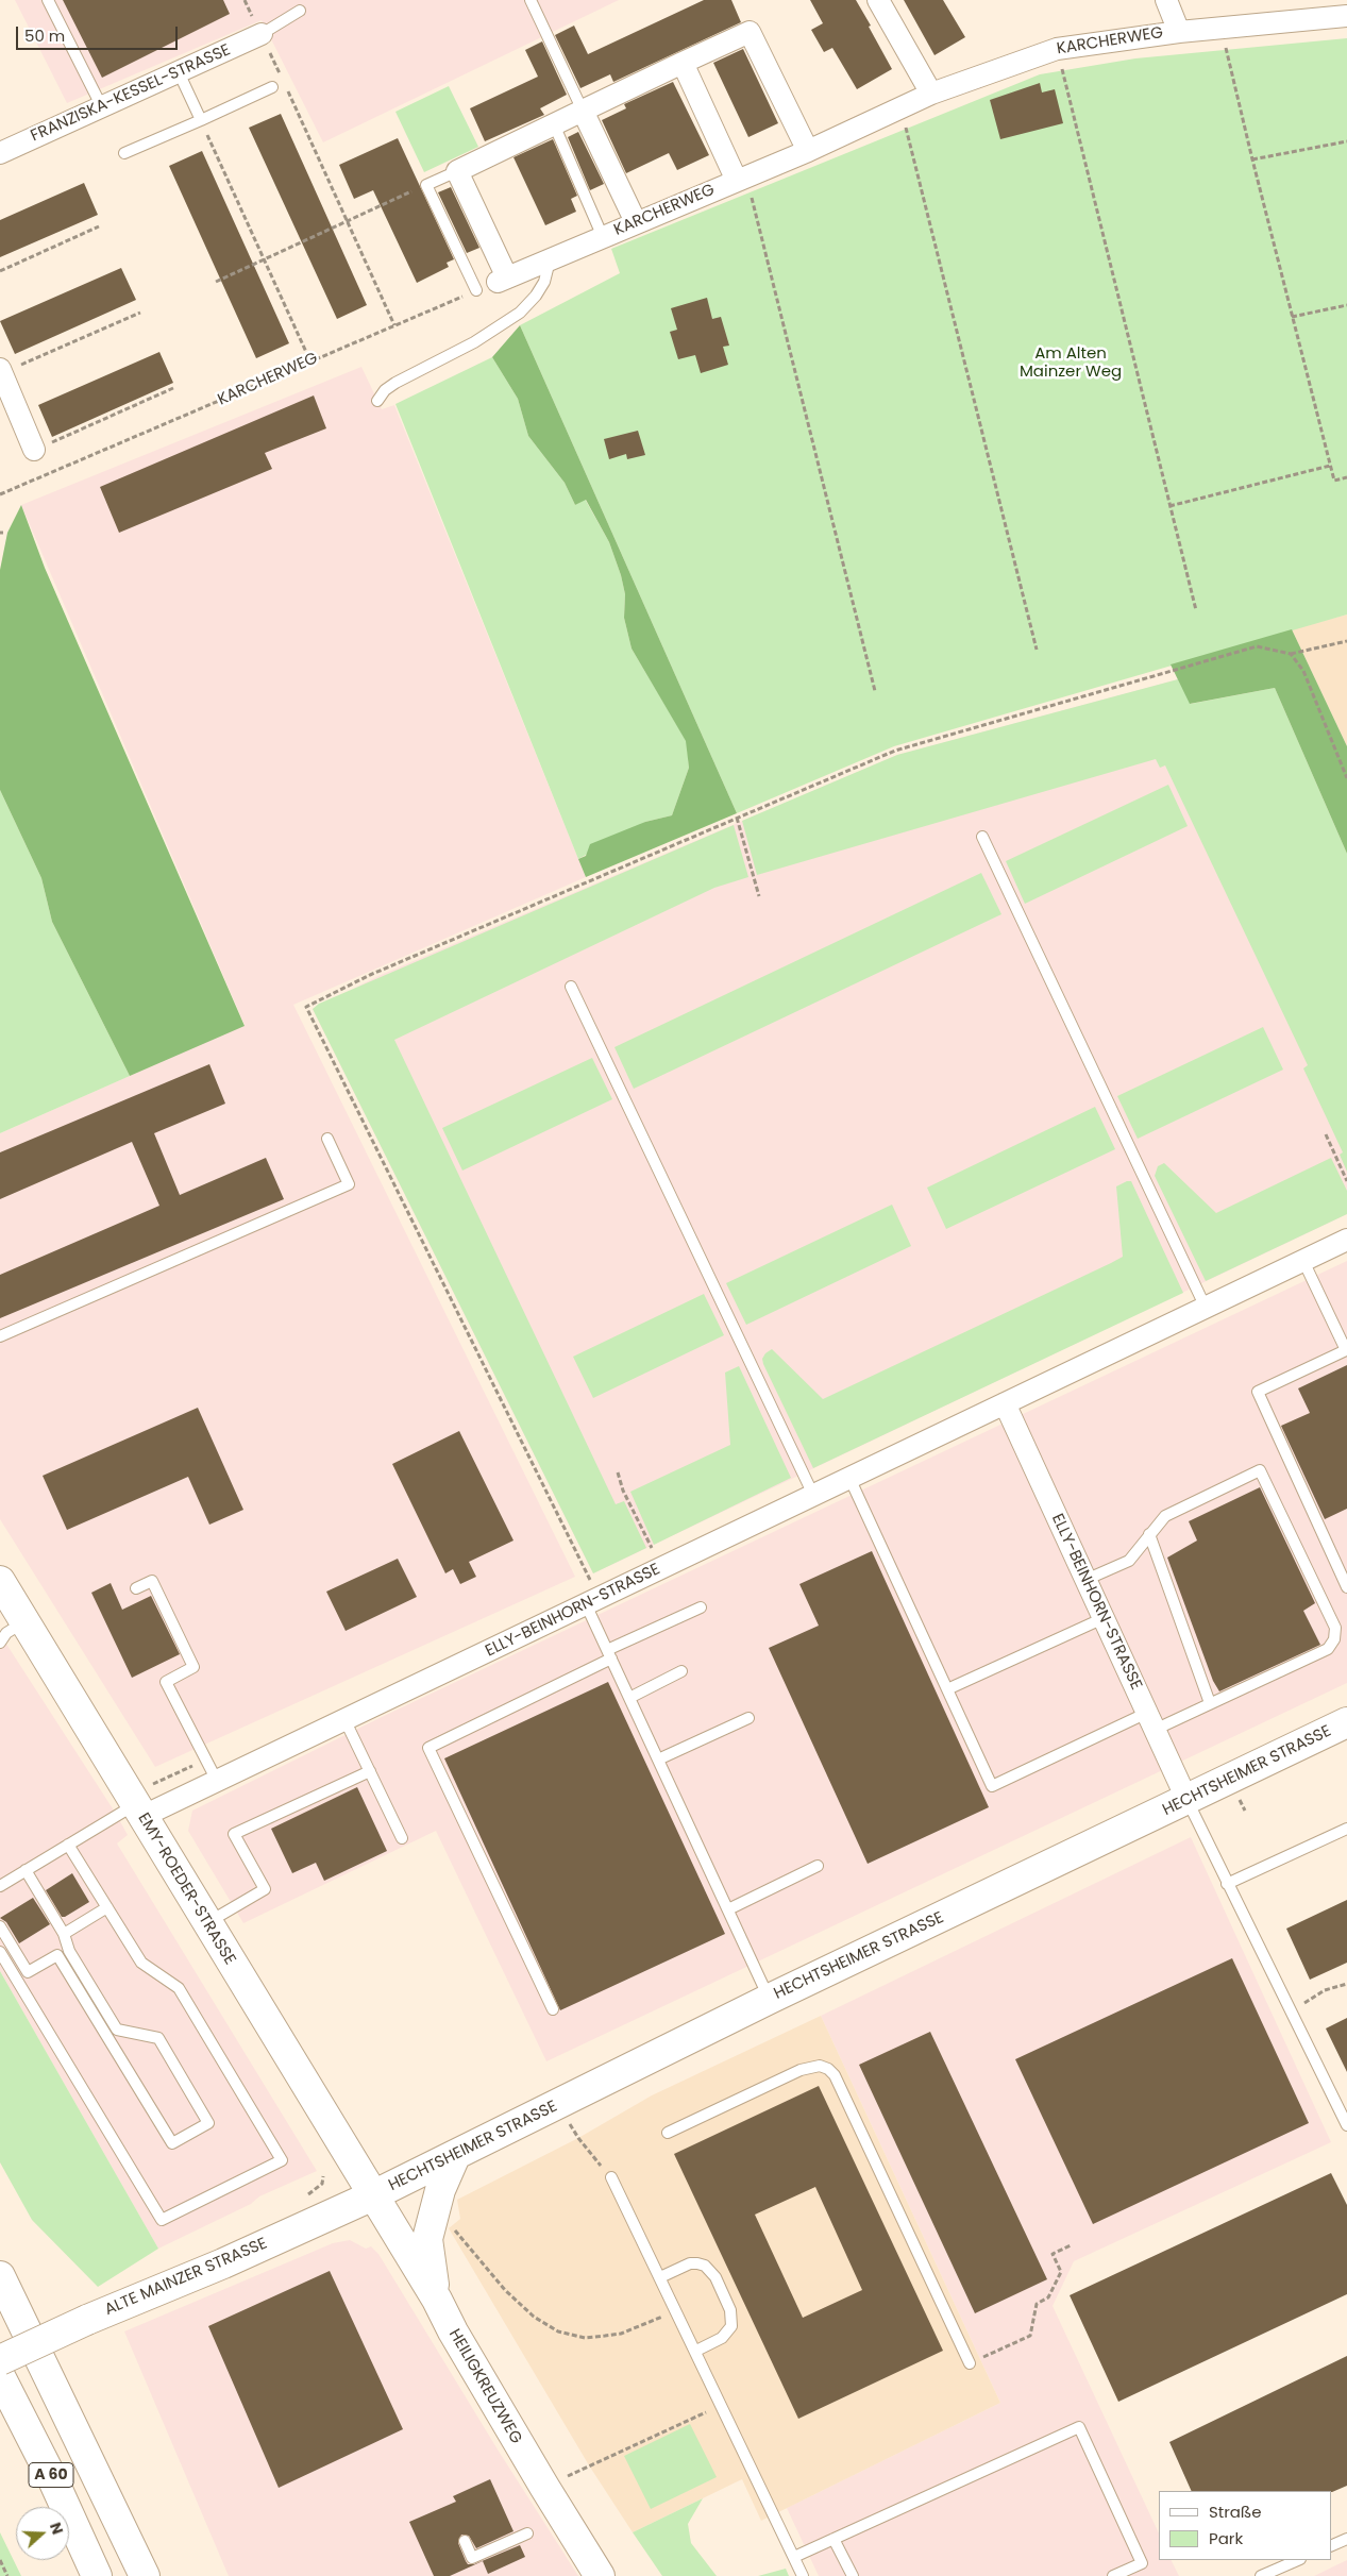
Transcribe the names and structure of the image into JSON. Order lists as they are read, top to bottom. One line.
{"streets":{"main road":["HECHTSHEIMER STRASSE","EMY-ROEDER-STRASSE","ALTE MAINZER STRASSE","HEILIGKREUZWEG","A 60"],"street":["KARCHERWEG","FRANZISKA-KESSEL-STRASSE","ELLY-BEINHORN-STRASSE"]},"crossings":[["ELLY-BEINHORN-STRASSE","HECHTSHEIMER STRASSE"],["ELLY-BEINHORN-STRASSE","EMY-ROEDER-STRASSE"],["HECHTSHEIMER STRASSE","EMY-ROEDER-STRASSE"],["HECHTSHEIMER STRASSE","ALTE MAINZER STRASSE"],["HECHTSHEIMER STRASSE","HEILIGKREUZWEG"],["EMY-ROEDER-STRASSE","ALTE MAINZER STRASSE"],["EMY-ROEDER-STRASSE","HEILIGKREUZWEG"],["ALTE MAINZER STRASSE","HEILIGKREUZWEG"]],"parks":["Am Alten Mainzer Weg"],"legend":["Straße","Park"],"scale_bar":"50 m","north":"right"}
